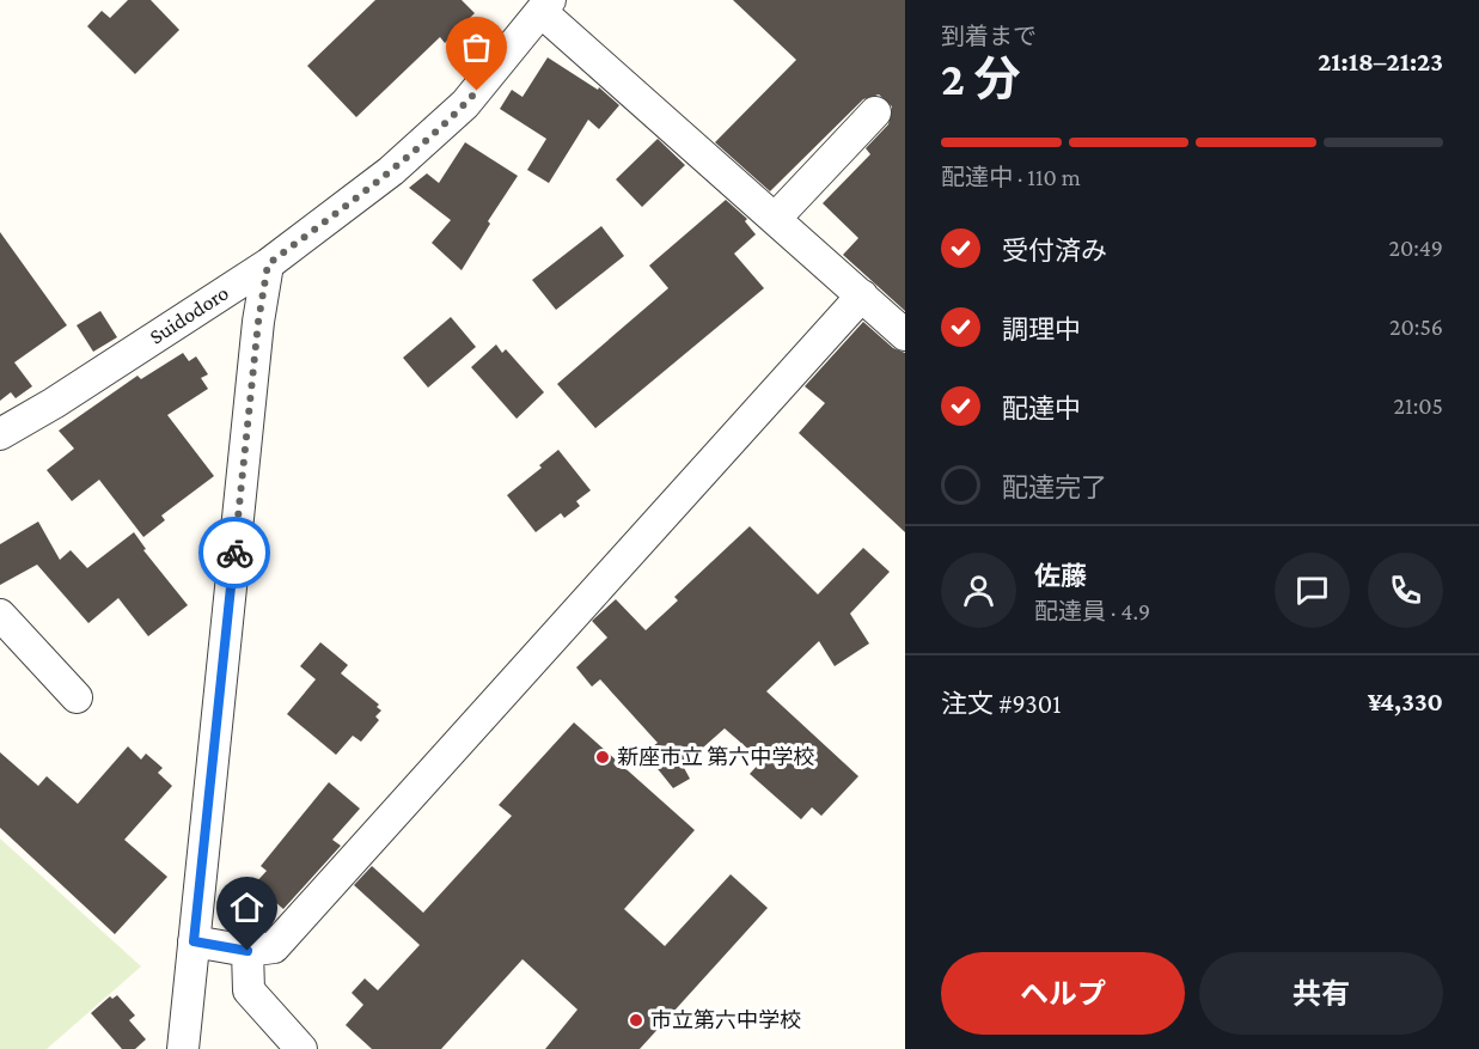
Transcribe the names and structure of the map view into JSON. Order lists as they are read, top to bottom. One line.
{"streets":{"street":["Suidodoro"]},"places":["新座市立 第六中学校","市立第六中学校"],"page":{"heading":["2 分","到着まで","21:18–21:23"],"panel":["佐藤","配達員 · 4.9","注文 #9301","¥4,330"],"bar":"配達中 · 110 m","list":[["受付済み","20:49"],["調理中","20:56"],["配達中","21:05"],"配達完了"],"buttons":["ヘルプ","共有"]}}
